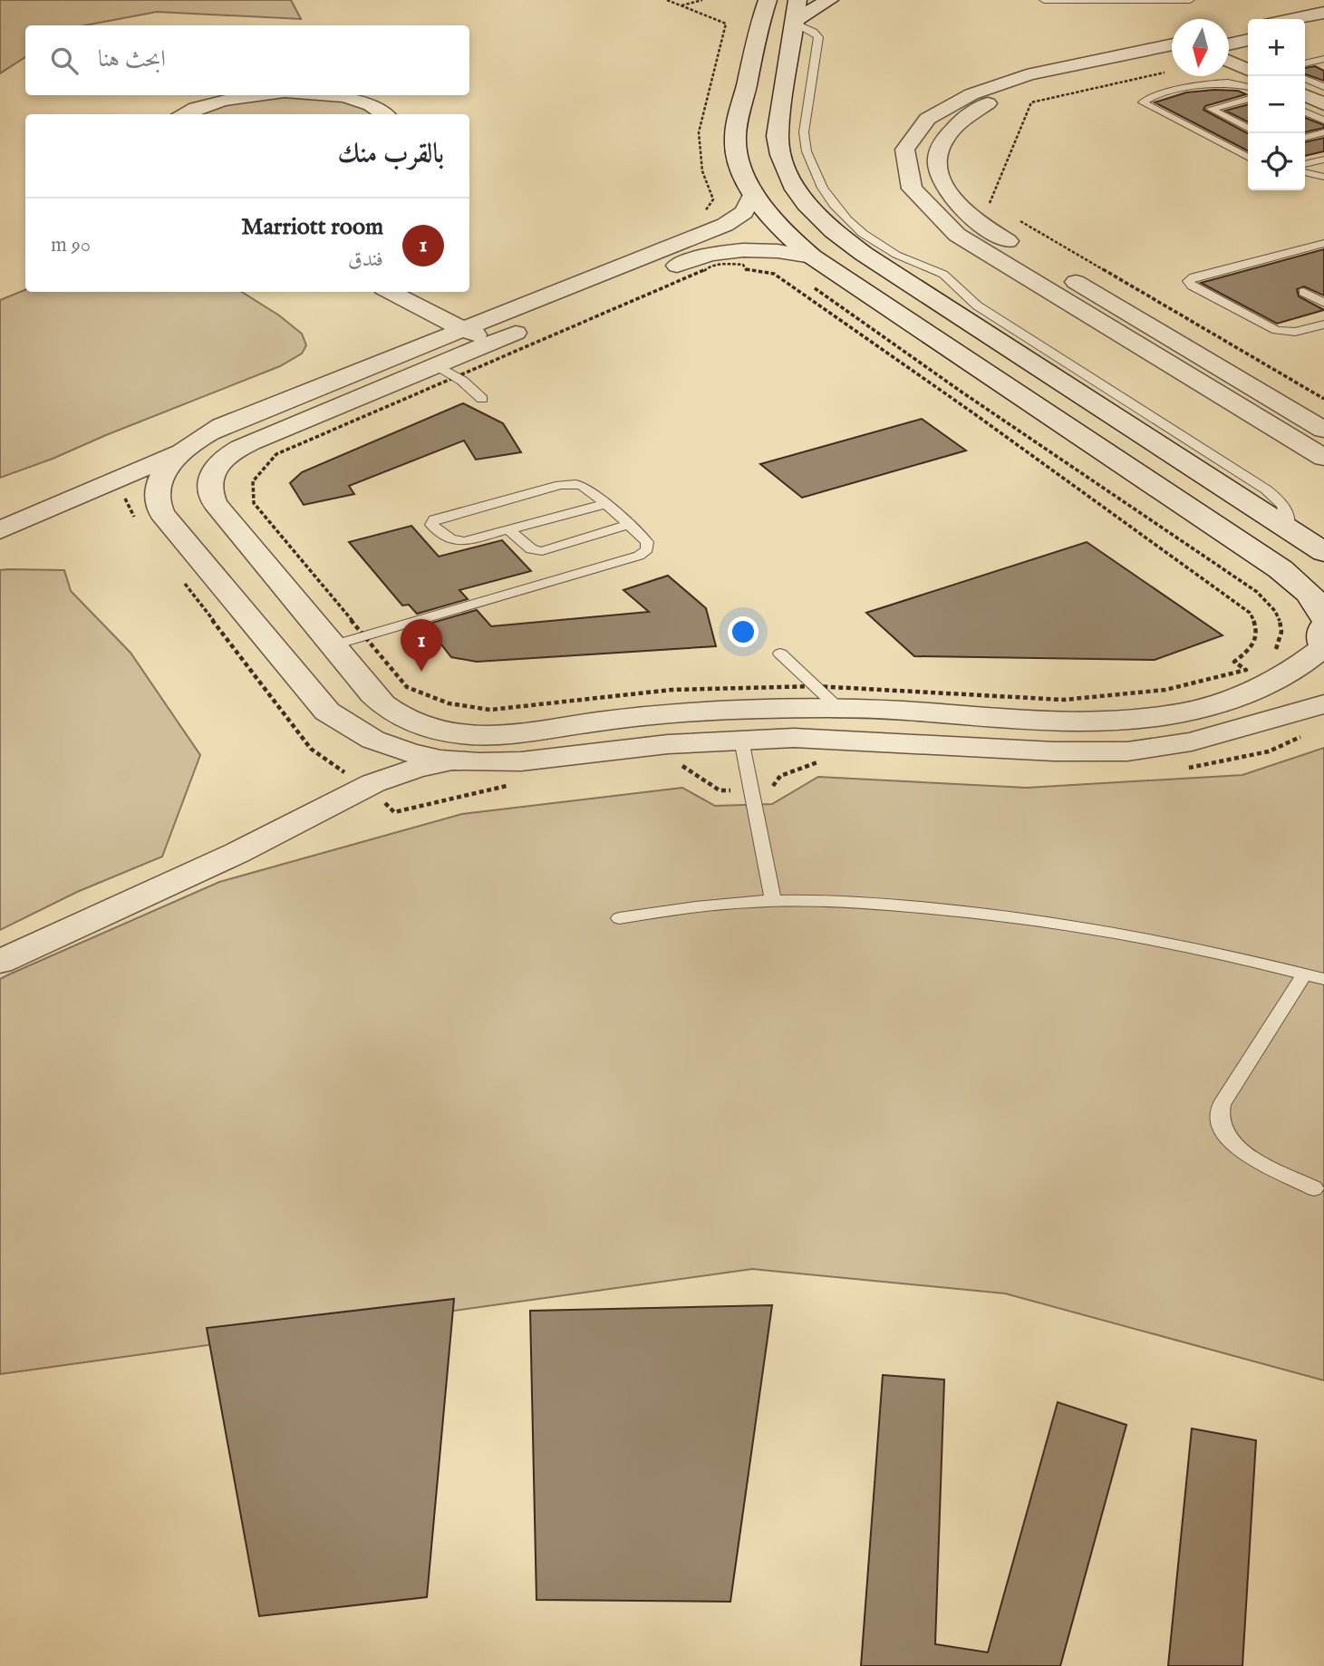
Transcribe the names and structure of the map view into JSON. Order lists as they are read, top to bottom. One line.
{"north":"bottom","page":{"map_buttons":["+","−"],"search":"ابحث هنا","heading":"بالقرب منك","list":[{"mark":"1","name":"Marriott room","note":"فندق","value":"90 m"}],"pins":"1"}}
